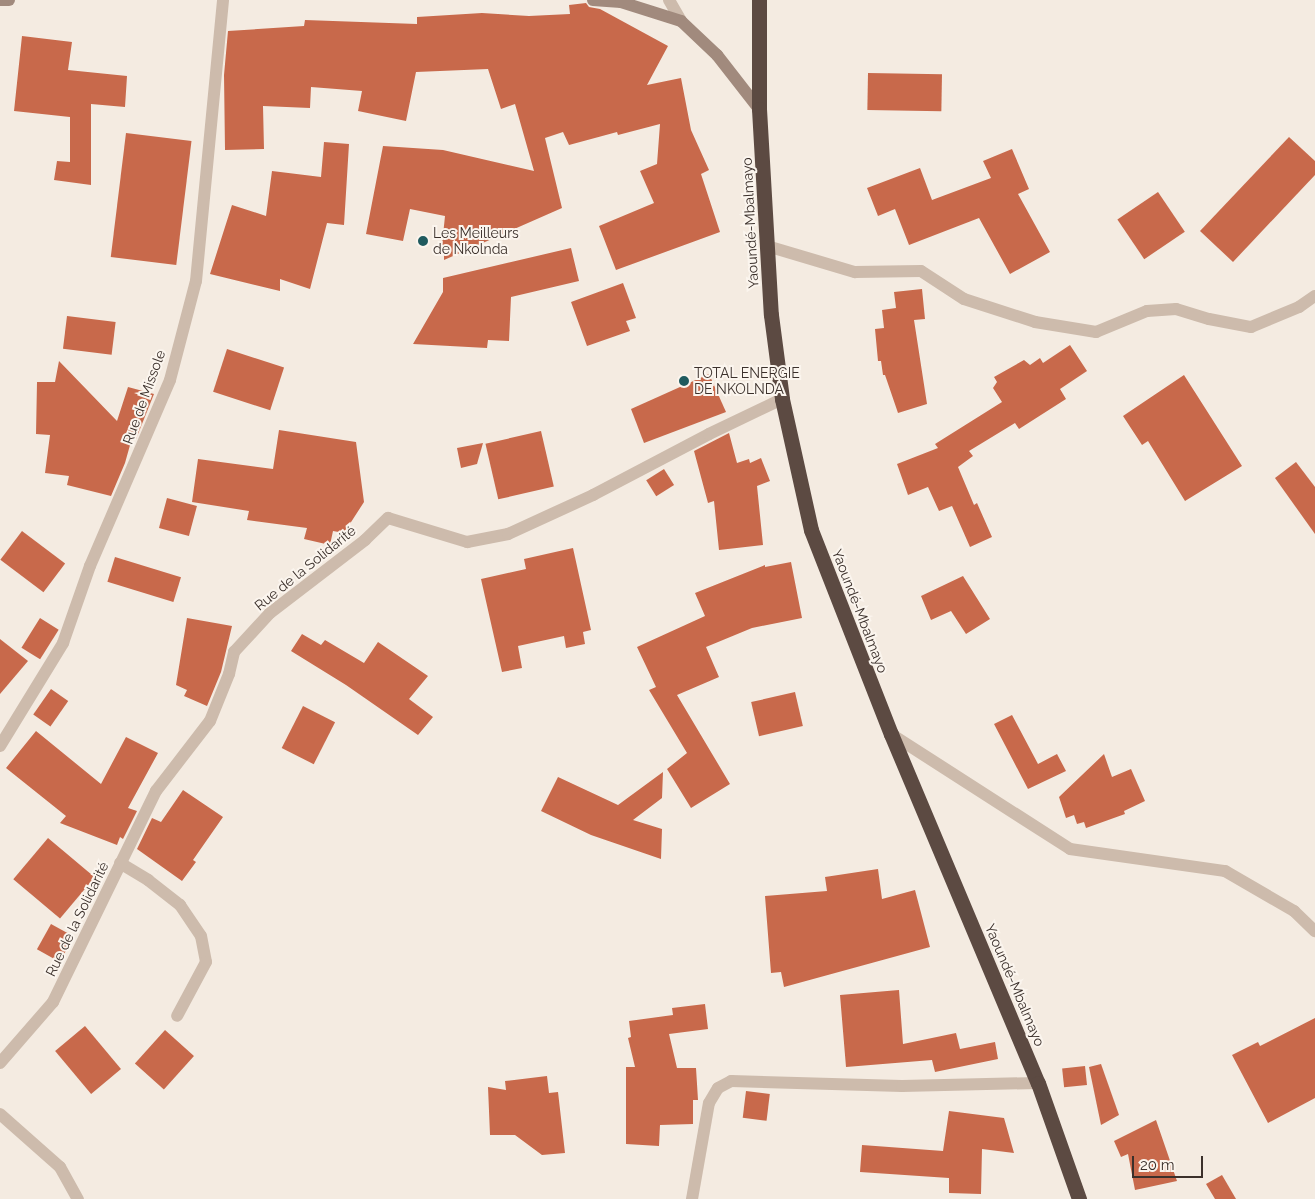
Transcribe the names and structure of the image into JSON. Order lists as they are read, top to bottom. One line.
{"streets":{"highway":["Yaoundé-Mbalmayo"],"street":["Rue de Missole","Rue de la Solidarité"]},"crossings":[["Yaoundé-Mbalmayo","Rue de la Solidarité"]],"places":["Les Meilleurs de Nkolnda","TOTAL ENERGIE DE NKOLNDA"],"scale_bar":"20 m"}
